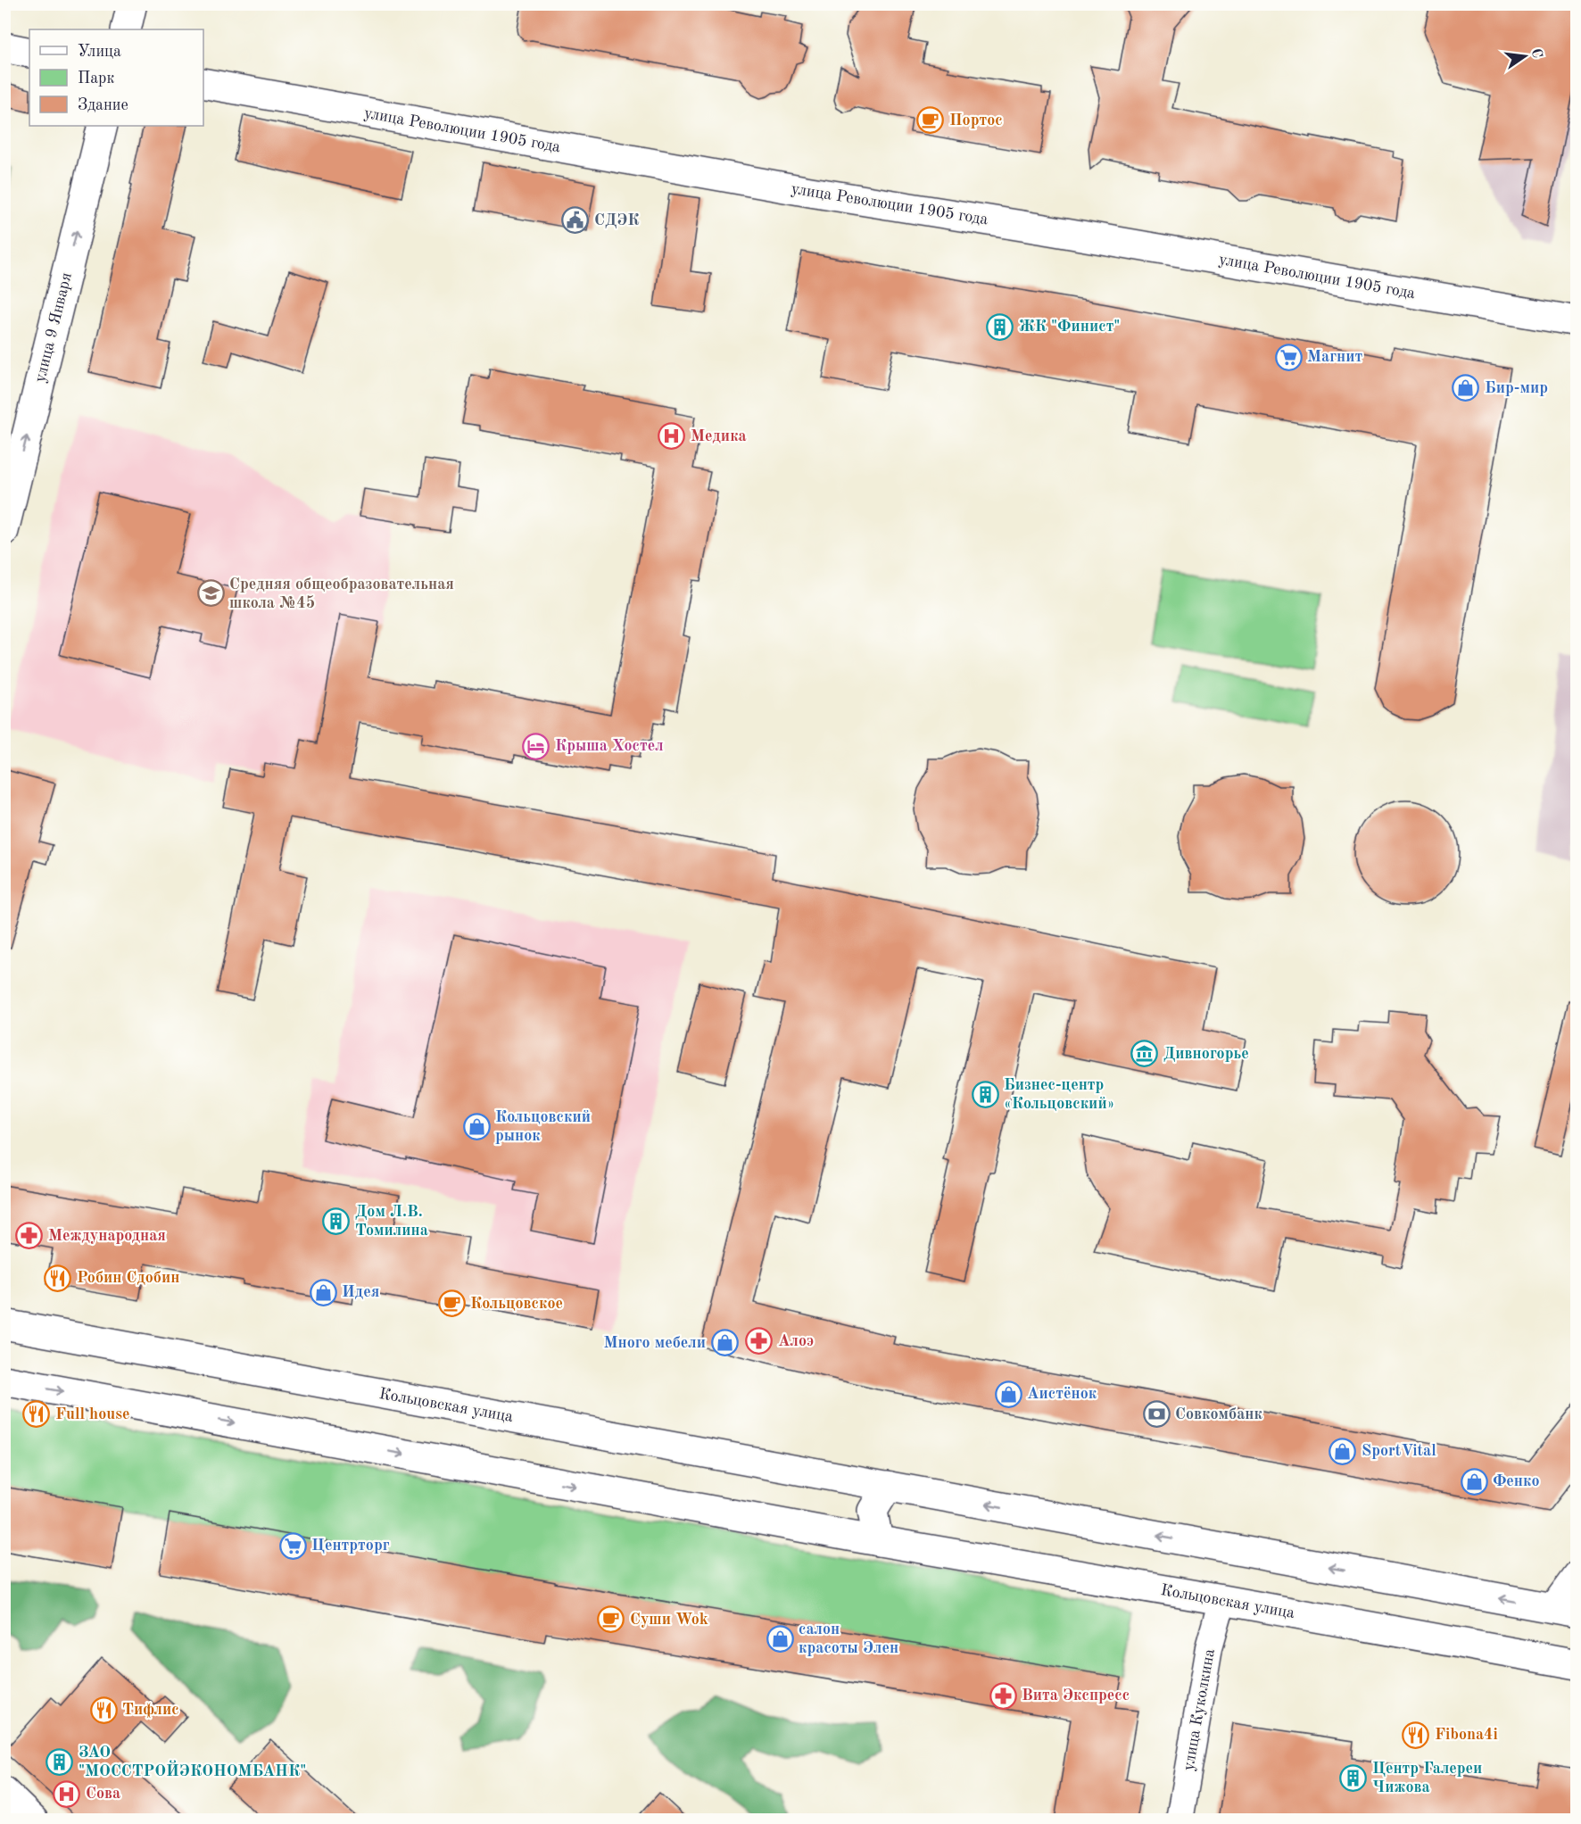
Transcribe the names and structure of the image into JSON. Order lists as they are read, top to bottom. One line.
{"streets":{"main road":["улица Революции 1905 года","улица 9 Января","Кольцовская улица"],"street":["улица Куколкина"]},"crossings":[["Кольцовская улица","улица Куколкина"]],"one_way":["улица 9 Января"],"places":{"cafe":["Портос","Кольцовское","Суши Wok"],"public building":["СДЭК"],"building":["ЖК \"Финист\"","Бизнес-центр «Кольцовский»","Дом Л.В. Томилина","ЗАО \"МОССТРОЙЭКОНОМБАНК\"","Центр Галереи Чижова"],"supermarket":["Магнит","Центрторг"],"shop":["Бир-мир","Кольцовский рынок","Идея","Много мебели","Аистёнок","SportVital","Фенко","салон красоты Элен"],"hospital":["Медика","Сова"],"school or university":["Средняя общеобразовательная школа №45"],"hotel":["Крыша Хостел"],"museum":["Дивногорье"],"pharmacy":["Международная","Алоэ","Вита Экспресс"],"restaurant":["Робин Сдобин","Full house","Тифлис","Fibona4i"],"bank":["Совкомбанк"]},"legend":["Улица","Парк","Здание"],"north":"right"}
